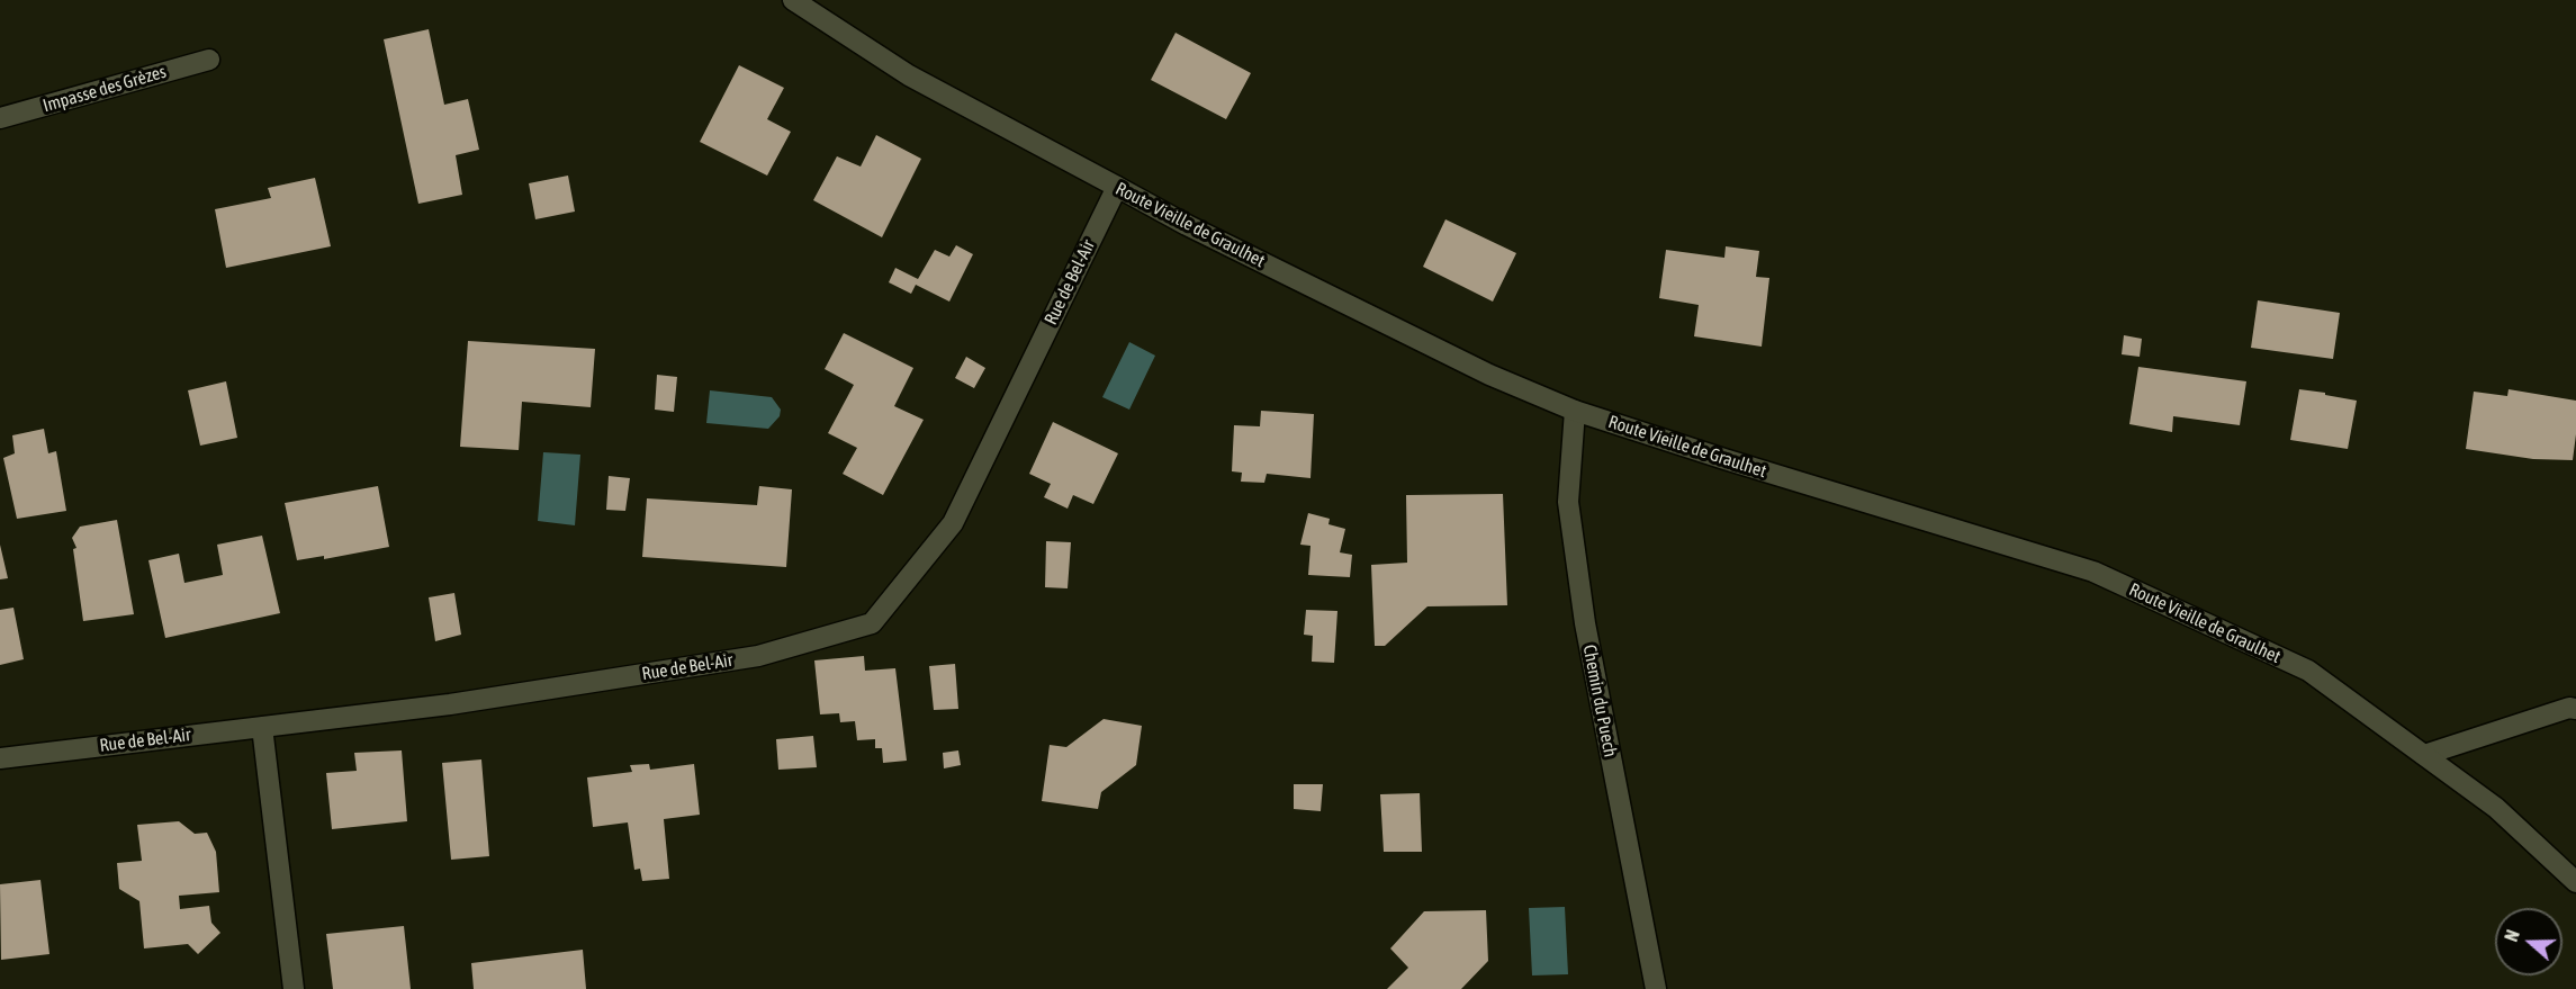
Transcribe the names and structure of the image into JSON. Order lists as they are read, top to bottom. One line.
{"streets":{"street":["Impasse des Grèzes","Route Vieille de Graulhet","Rue de Bel-Air","Chemin du Puech"]},"crossings":[["Route Vieille de Graulhet","Rue de Bel-Air"],["Route Vieille de Graulhet","Chemin du Puech"]],"north":"left"}
